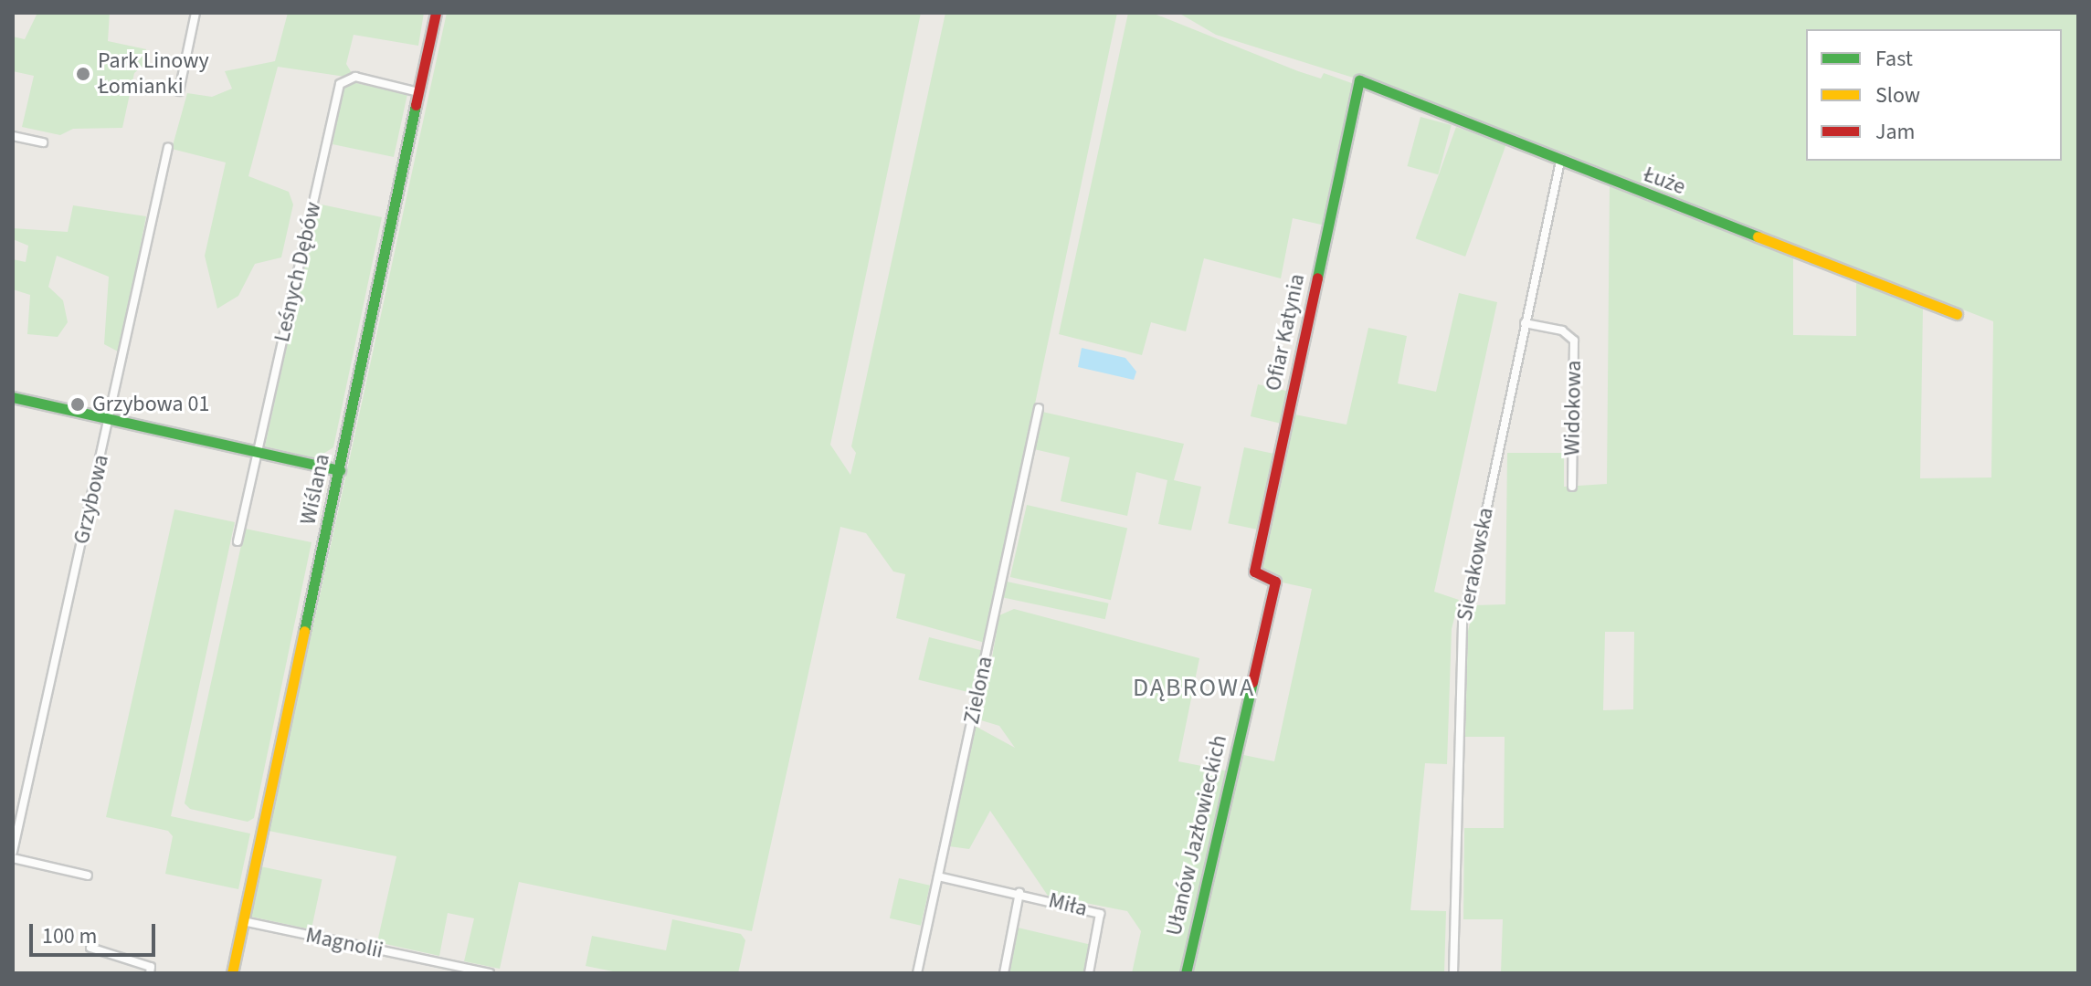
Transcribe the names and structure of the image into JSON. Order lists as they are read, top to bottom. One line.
{"streets":{"street":["Łuże","Leśnych Dębów","Ofiar Katynia","Widokowa","Wiślana","Grzybowa","Sierakowska","Zielona","Ułanów Jazłowieckich","Miła","Magnolii"]},"crossings":[["Łuże","Ofiar Katynia"],["Łuże","Sierakowska"],["Leśnych Dębów","Wiślana"],["Ofiar Katynia","Ułanów Jazłowieckich"],["Widokowa","Sierakowska"],["Wiślana","Magnolii"],["Zielona","Miła"]],"districts":["DĄBROWA"],"places":["Park Linowy Łomianki","Grzybowa 01"],"legend":["Fast","Slow","Jam"],"scale_bar":"100 m"}
